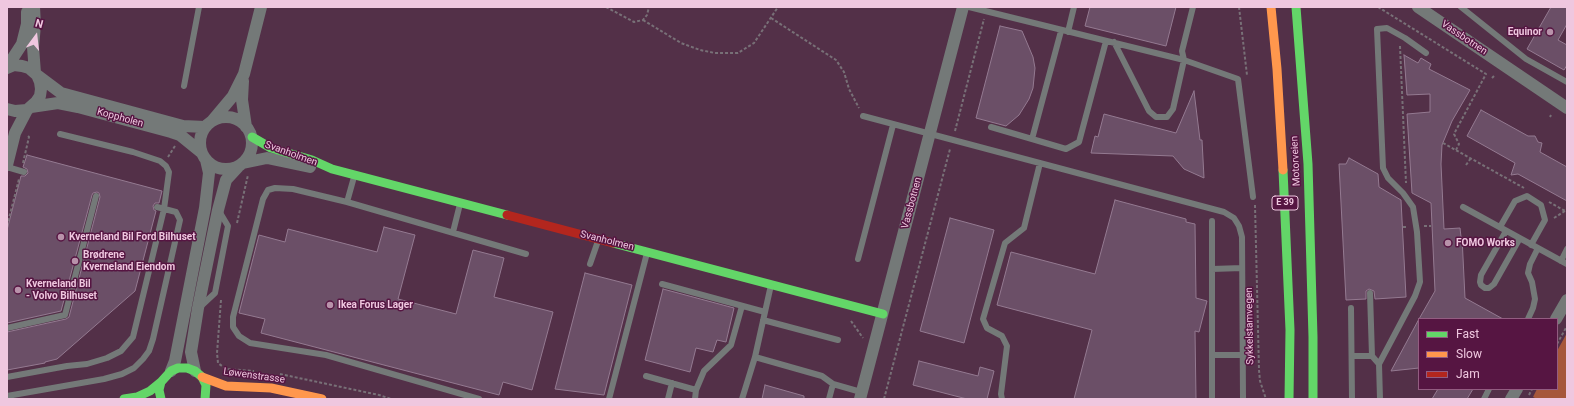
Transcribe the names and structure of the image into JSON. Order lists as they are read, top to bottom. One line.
{"streets":{"main road":["Svanholmen","Motorveien","E 39","Løwenstrasse"],"street":["Vassbotnen","Koppholen"],"path":["Sykkelstamvegen"]},"crossings":[["Vassbotnen","Svanholmen"],["Koppholen","Svanholmen"]],"places":["Equinor","Kverneland Bil Ford Bilhuset","FOMO Works","Brødrene Kverneland Eiendom","Kverneland Bil - Volvo Bilhuset","Ikea Forus Lager"],"legend":["Fast","Slow","Jam"],"north":"top"}
